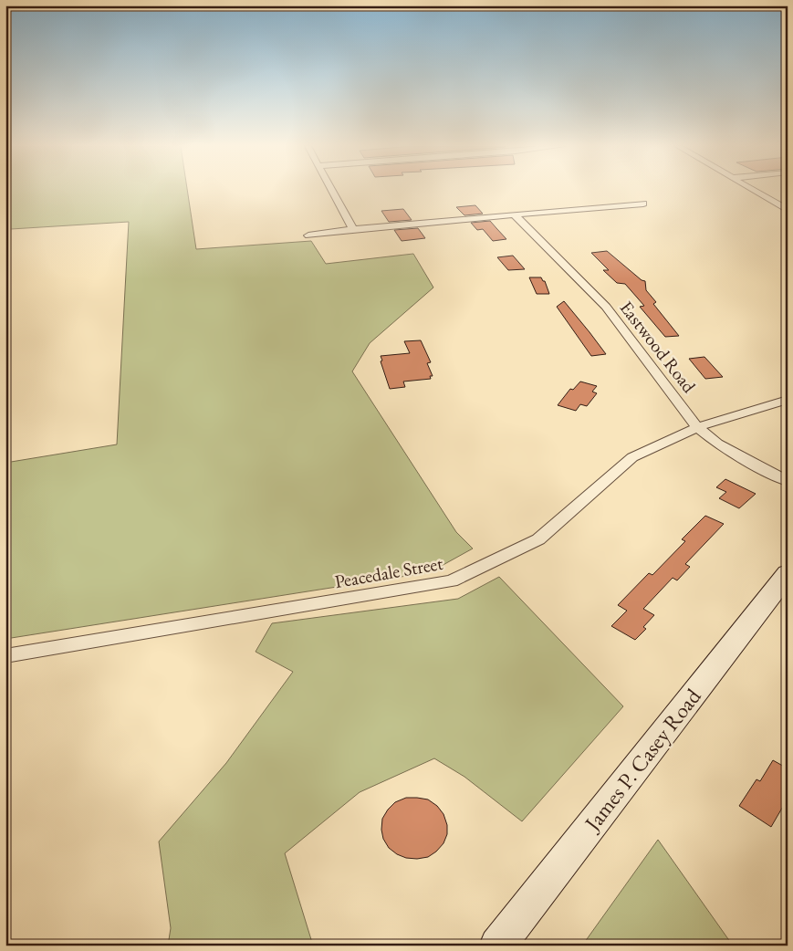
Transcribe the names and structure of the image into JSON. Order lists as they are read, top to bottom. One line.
{"streets":{"main road":["James P. Casey Road"],"street":["Eastwood Road","Peacedale Street"]},"crossings":[["Eastwood Road","Peacedale Street"]]}
